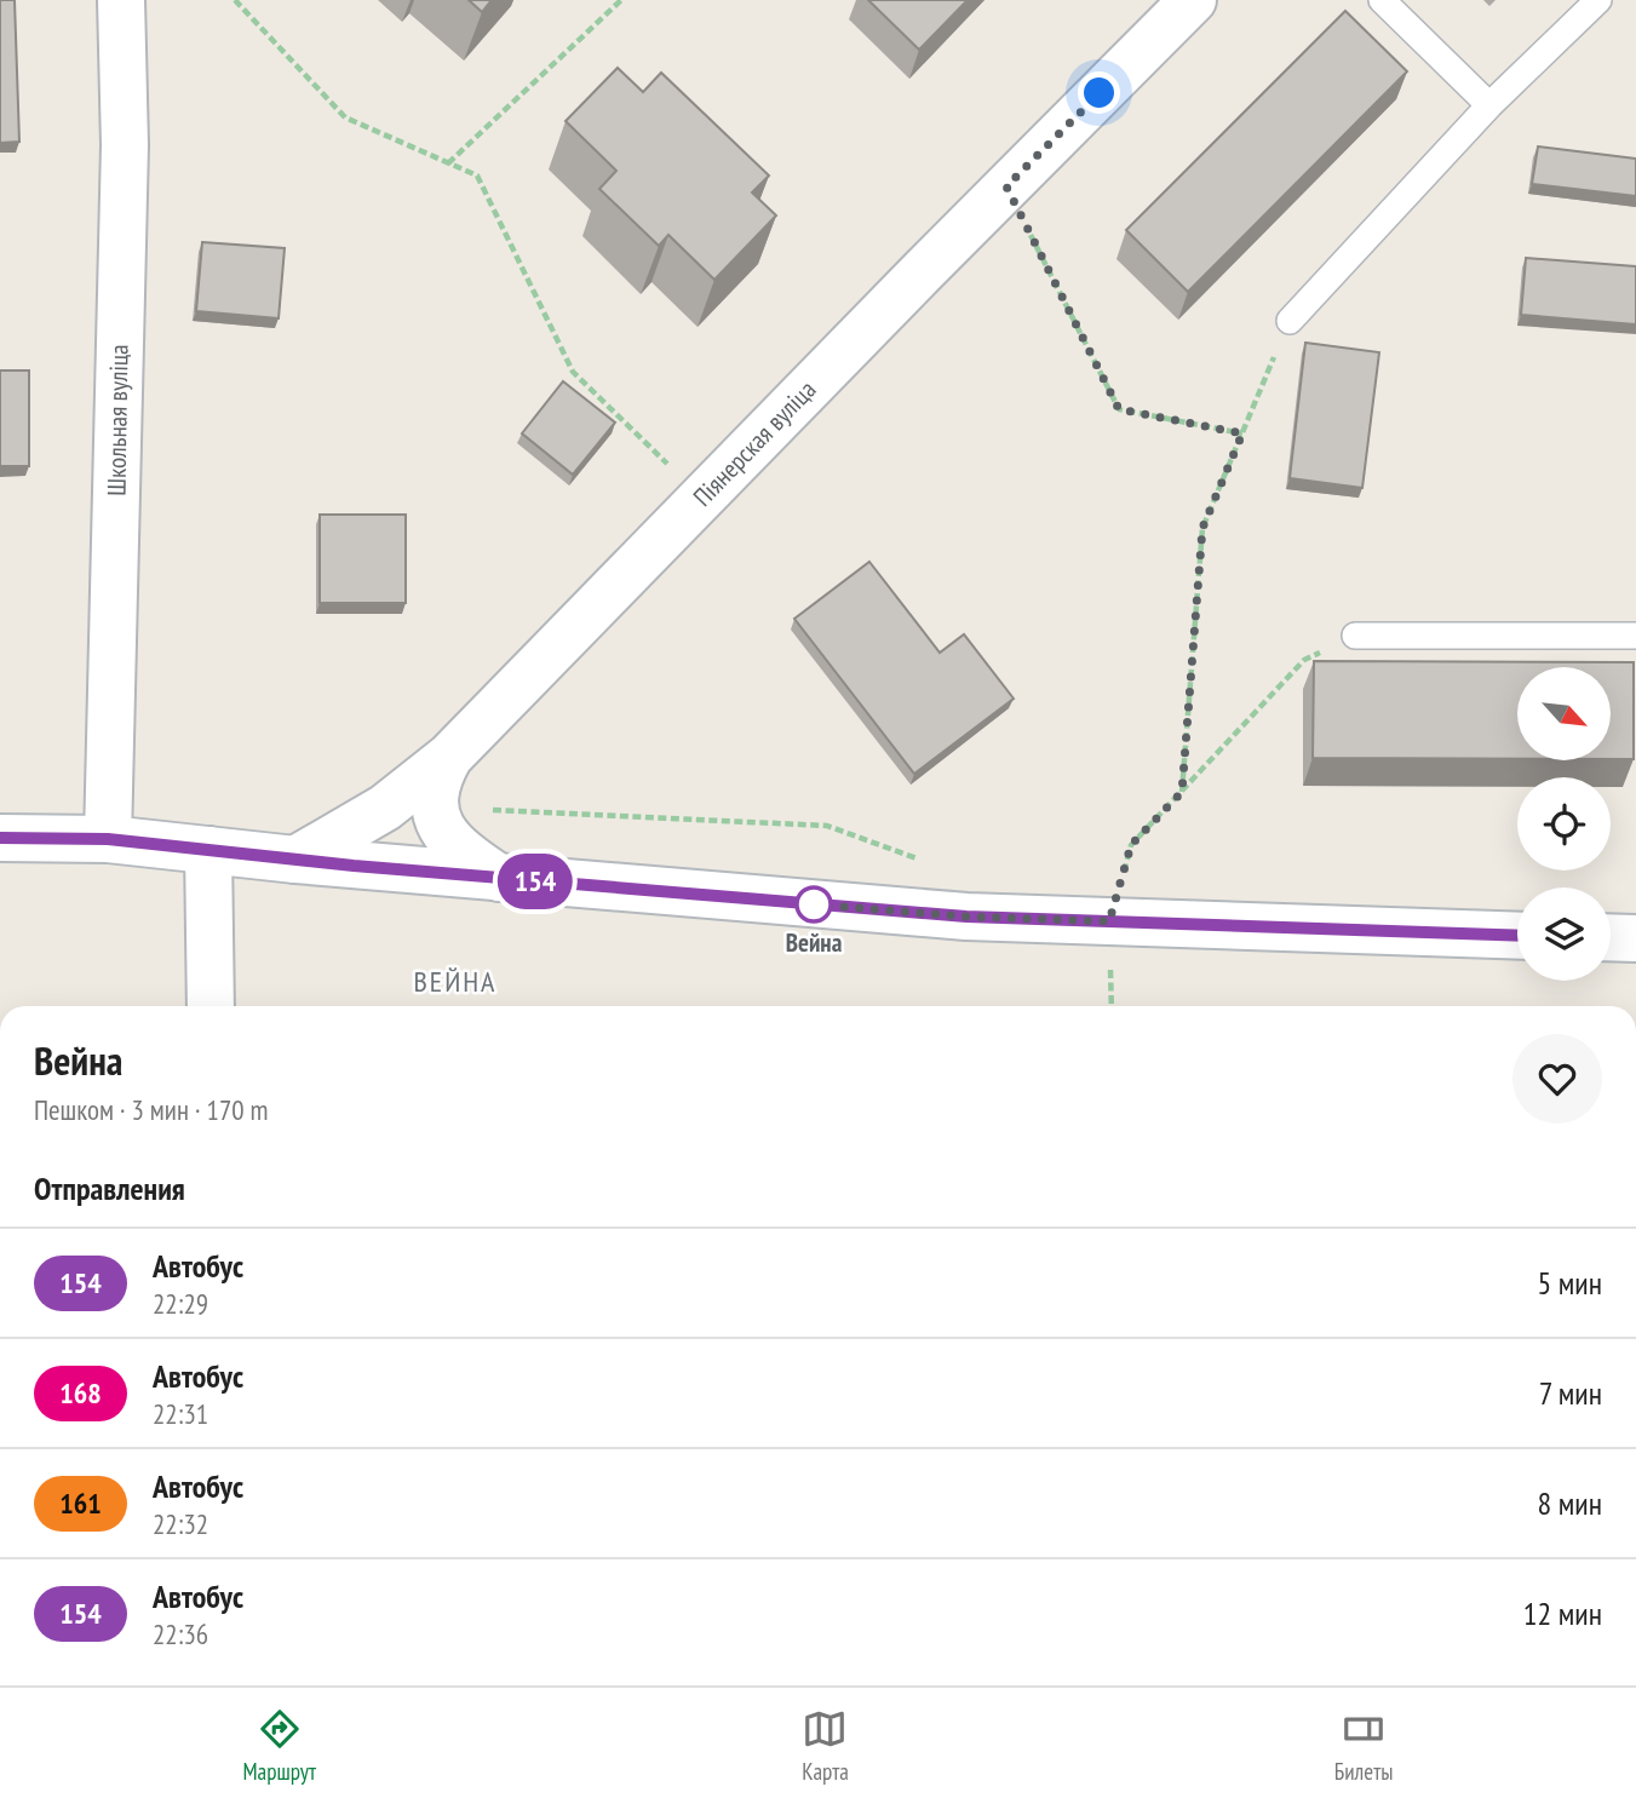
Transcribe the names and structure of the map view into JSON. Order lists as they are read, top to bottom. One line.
{"streets":{"street":["Школьная вуліца","Піянерская вуліца"]},"districts":["ВЕЙНА"],"places":["Вейна"],"lines":["bus line 154"],"north":"bottom right","page":{"on_map":"154","heading":[["Вейна","Пешком · 3 мин · 170 m"],"Отправления"],"list":[{"mark":"154","name":"Автобус","note":"22:29","value":"5 мин"},{"mark":"168","name":"Автобус","note":"22:31","value":"7 мин"},{"mark":"161","name":"Автобус","note":"22:32","value":"8 мин"},{"mark":"154","name":"Автобус","note":"22:36","value":"12 мин"}],"tabs":["Маршрут","Карта","Билеты"]}}
